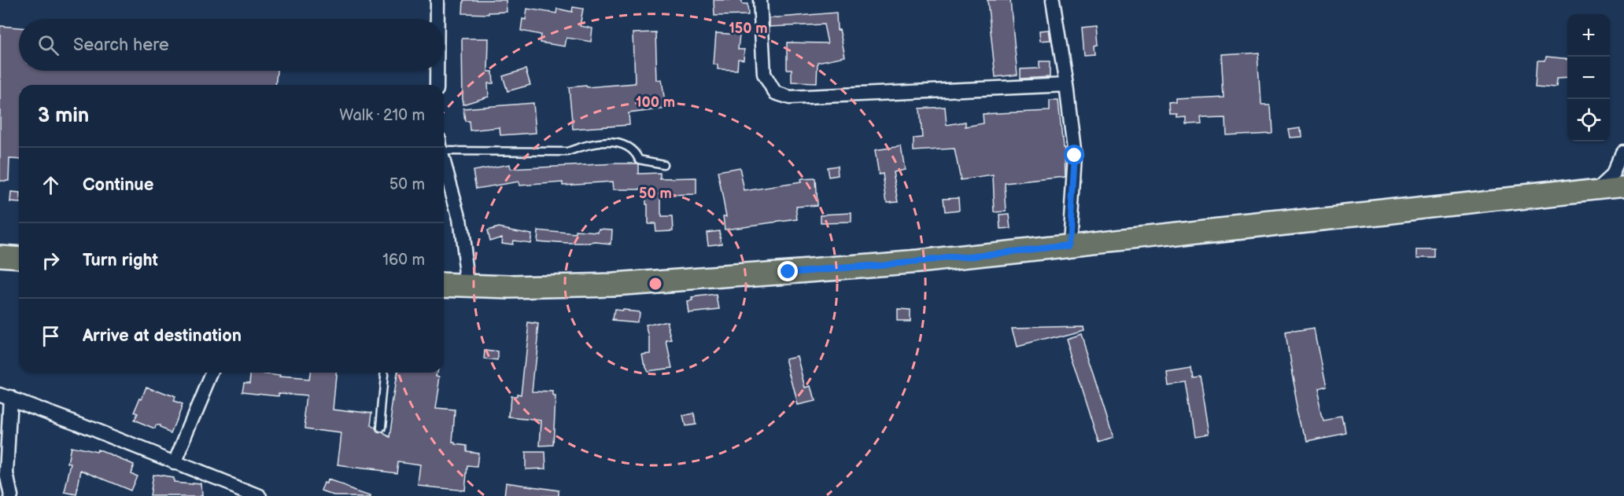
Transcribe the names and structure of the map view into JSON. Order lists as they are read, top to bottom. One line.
{"page":{"map_buttons":["+","−"],"search":"Search here","heading":["3 min","Walk · 210 m"],"list":[["Continue","50 m"],["Turn right","160 m"],"Arrive at destination"]},"rings":["150 m","100 m","50 m"]}
